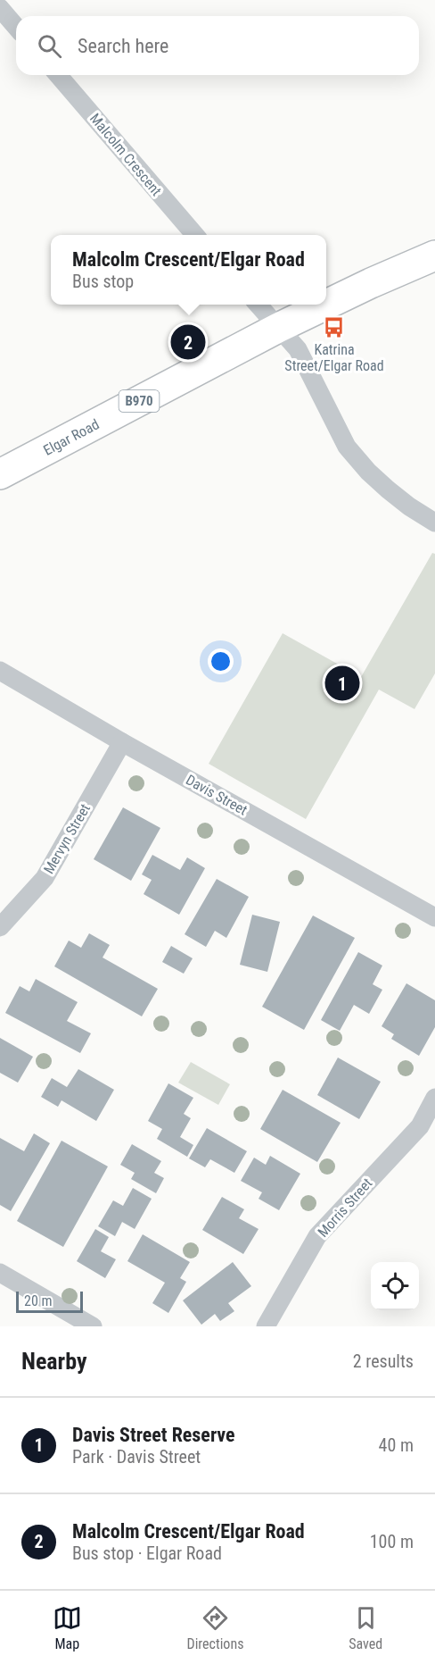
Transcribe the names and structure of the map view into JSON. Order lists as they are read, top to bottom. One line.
{"streets":{"main road":["B970","Elgar Road"],"street":["Malcolm Crescent","Davis Street","Mervyn Street","Morris Street"]},"crossings":[["Davis Street","Mervyn Street"]],"places":{"bus stop":["Katrina Street/Elgar Road"]},"scale_bar":"20 m","page":{"search":"Search here","popup":["Malcolm Crescent/Elgar Road","Bus stop"],"pins":["2","1"],"scale":"20 m","heading":["Nearby","2 results"],"list":[{"mark":"1","name":"Davis Street Reserve","note":"Park · Davis Street","value":"40 m"},{"mark":"2","name":"Malcolm Crescent/Elgar Road","note":"Bus stop · Elgar Road","value":"100 m"}],"nav":["Map","Directions","Saved"]}}
